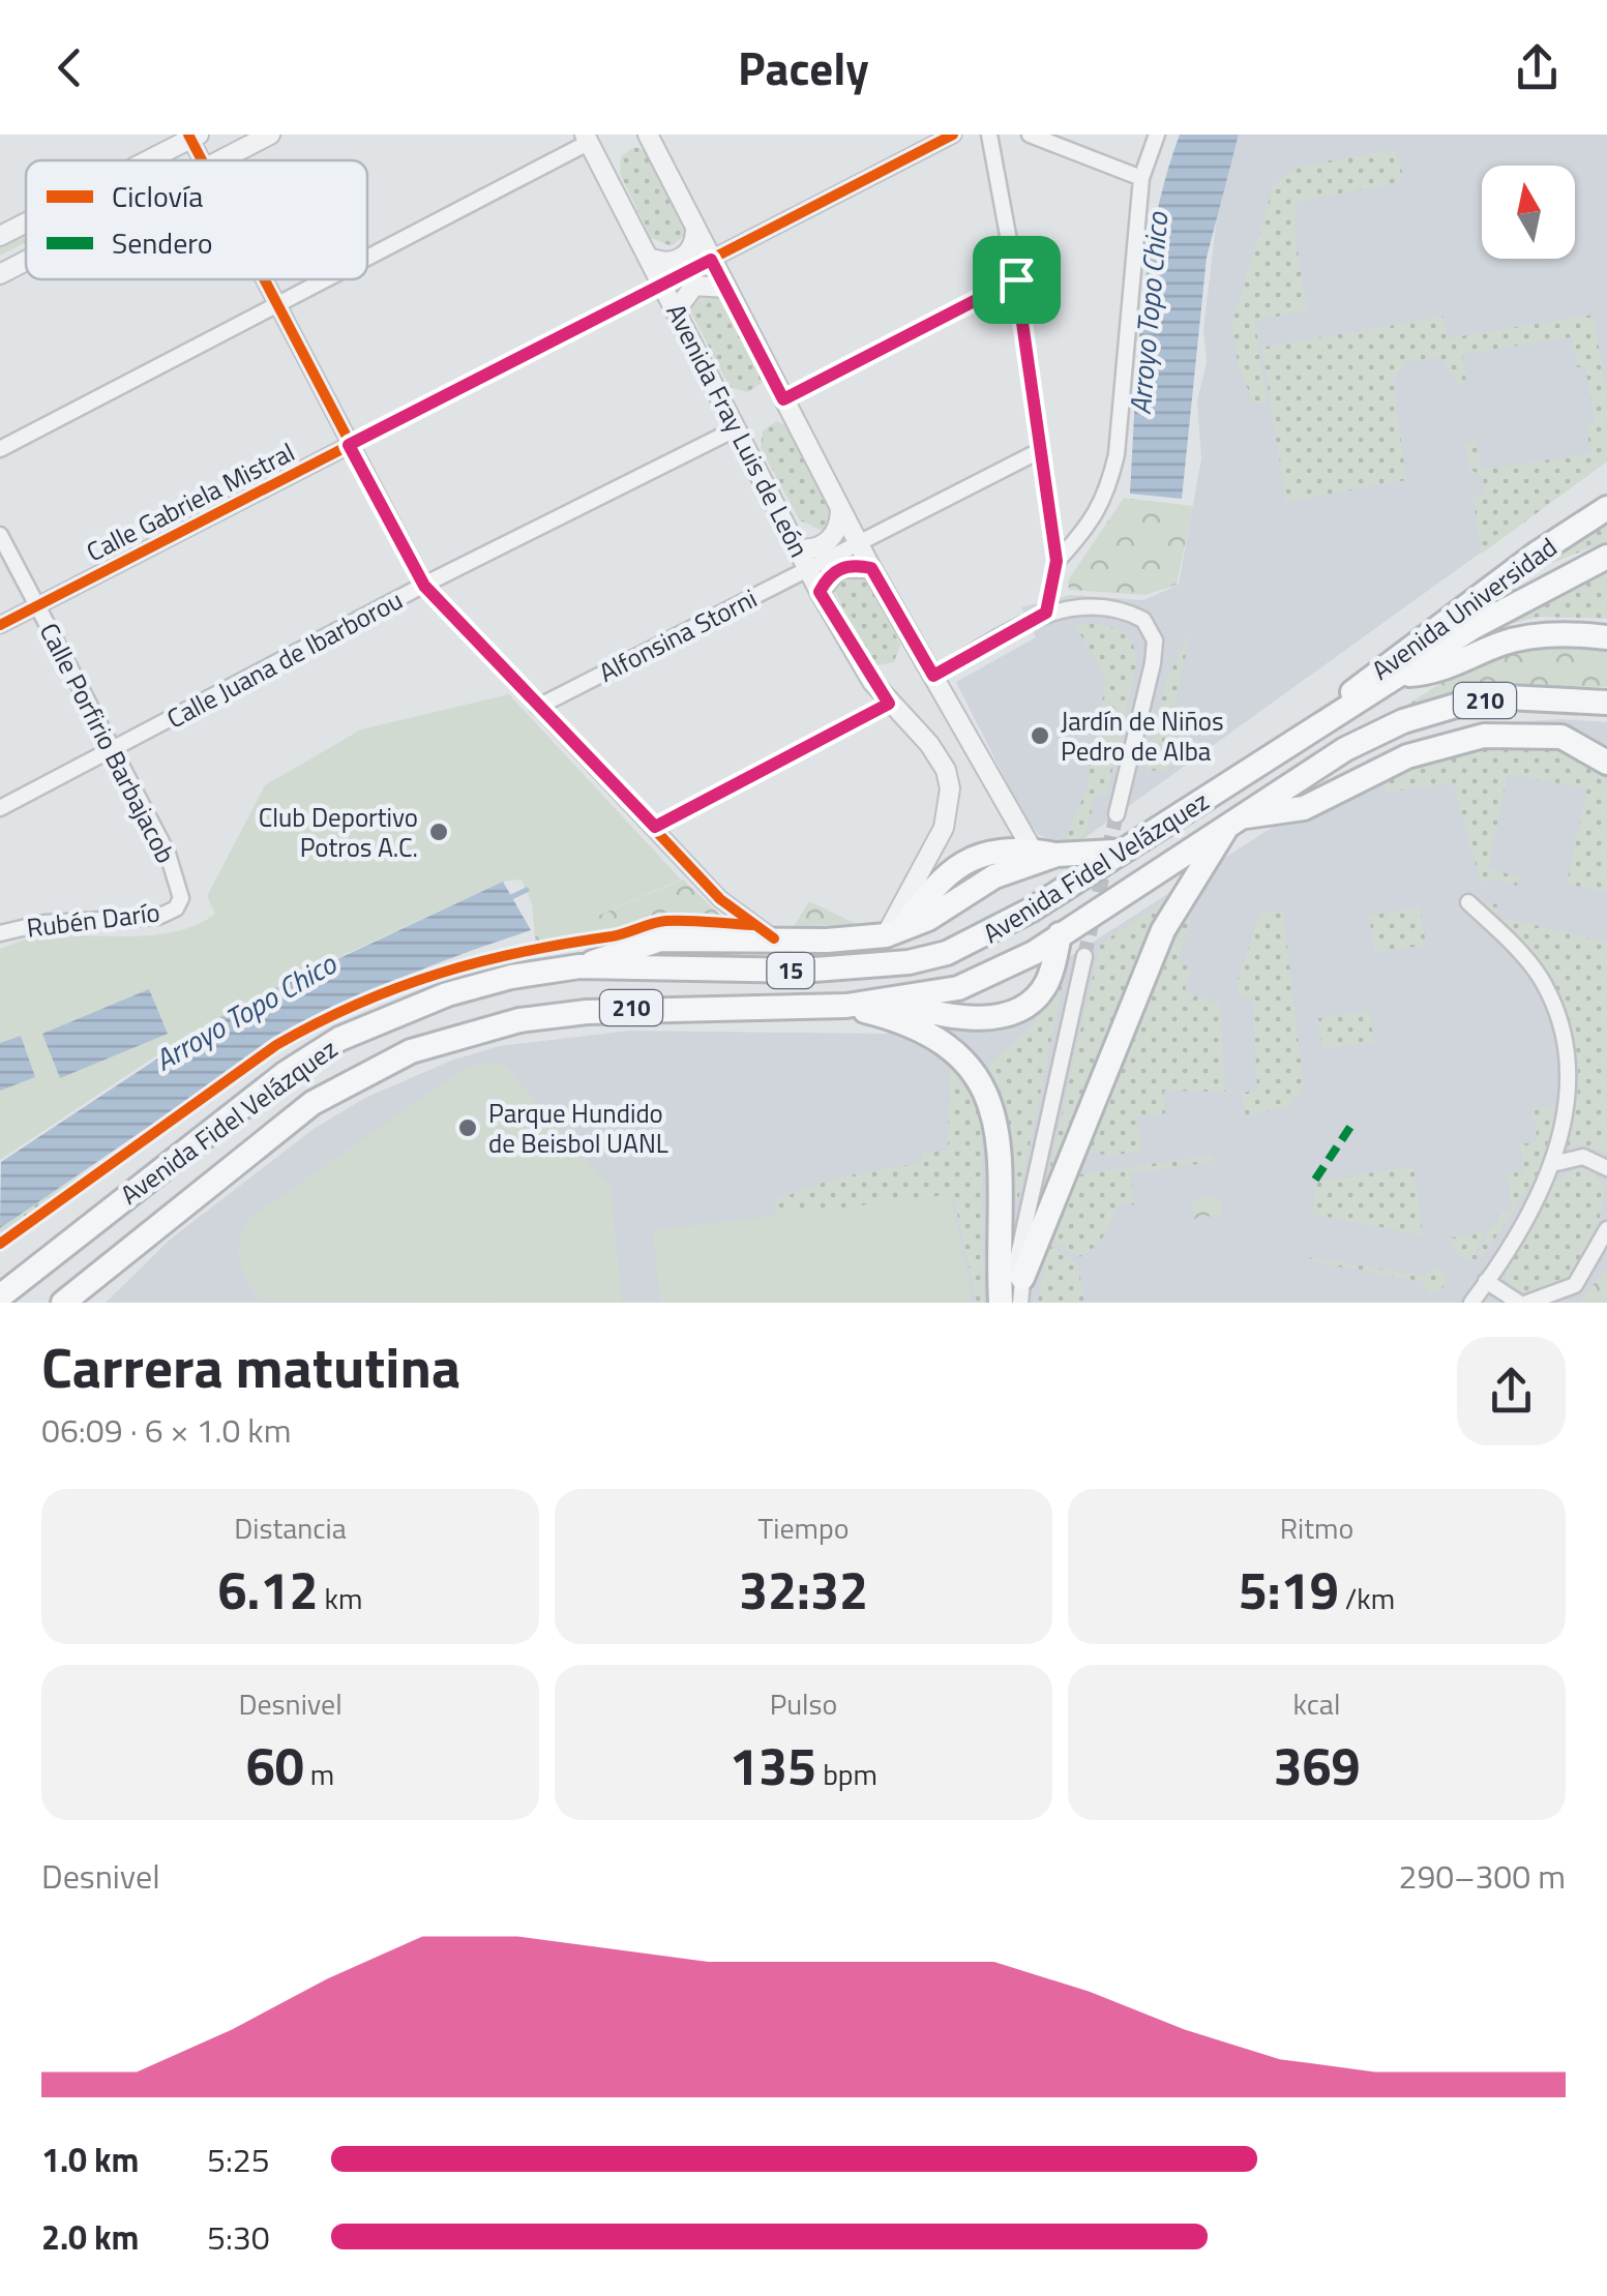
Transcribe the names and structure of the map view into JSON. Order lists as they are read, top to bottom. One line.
{"streets":{"highway":["Avenida Universidad","210","Avenida Fidel Velázquez","15"],"street":["Avenida Fray Luis de León","Calle Gabriela Mistral","Alfonsina Storni","Calle Juana de Ibarborou","Calle Porfirio Barbajacob","Rubén Darío"]},"crossings":[["Avenida Fray Luis de León","Calle Gabriela Mistral"],["Avenida Fray Luis de León","Alfonsina Storni"],["Avenida Fray Luis de León","Calle Juana de Ibarborou"],["Calle Gabriela Mistral","Calle Porfirio Barbajacob"],["Avenida Universidad","Avenida Fidel Velázquez"],["Calle Juana de Ibarborou","Calle Porfirio Barbajacob"],["Calle Porfirio Barbajacob","Rubén Darío"]],"water":["Arroyo Topo Chico"],"places":["Jardín de Niños Pedro de Alba","Club Deportivo Potros A.C.","Parque Hundido de Beisbol UANL"],"legend":["Ciclovía","Sendero"],"north":"top","page":{"header":"Pacely","heading":["Carrera matutina","06:09 · 6 × 1.0 km"],"stats":[["Distancia","6.12 km"],["Tiempo","32:32"],["Ritmo","5:19 /km"],["Desnivel","60 m"],["Pulso","135 bpm"],["kcal","369"]],"chart":["Desnivel","290–300 m"],"list":[{"name":"1.0 km","note":"5:25"},{"name":"2.0 km","note":"5:30"}]}}
